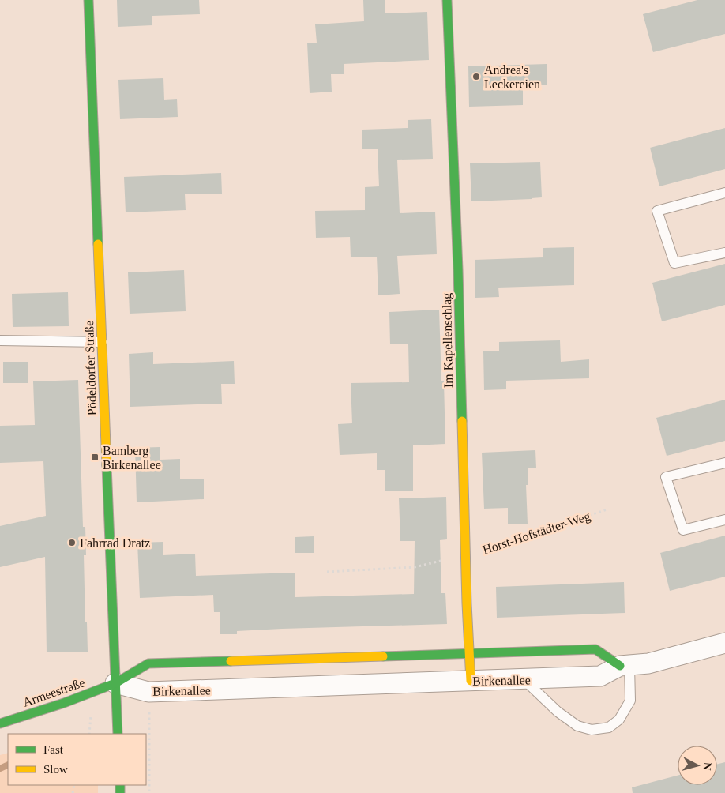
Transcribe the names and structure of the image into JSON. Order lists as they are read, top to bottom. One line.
{"streets":{"street":["Im Kapellenschlag","Pödeldorfer Straße","Birkenallee","Armeestraße"],"path":["Horst-Hofstädter-Weg"]},"crossings":[["Im Kapellenschlag","Horst-Hofstädter-Weg"],["Im Kapellenschlag","Birkenallee"],["Pödeldorfer Straße","Birkenallee"],["Pödeldorfer Straße","Armeestraße"],["Birkenallee","Armeestraße"]],"places":{"other":["Andrea's Leckereien","Fahrrad Dratz"],"transit":["Bamberg Birkenallee"]},"legend":["Fast","Slow"],"north":"right"}
